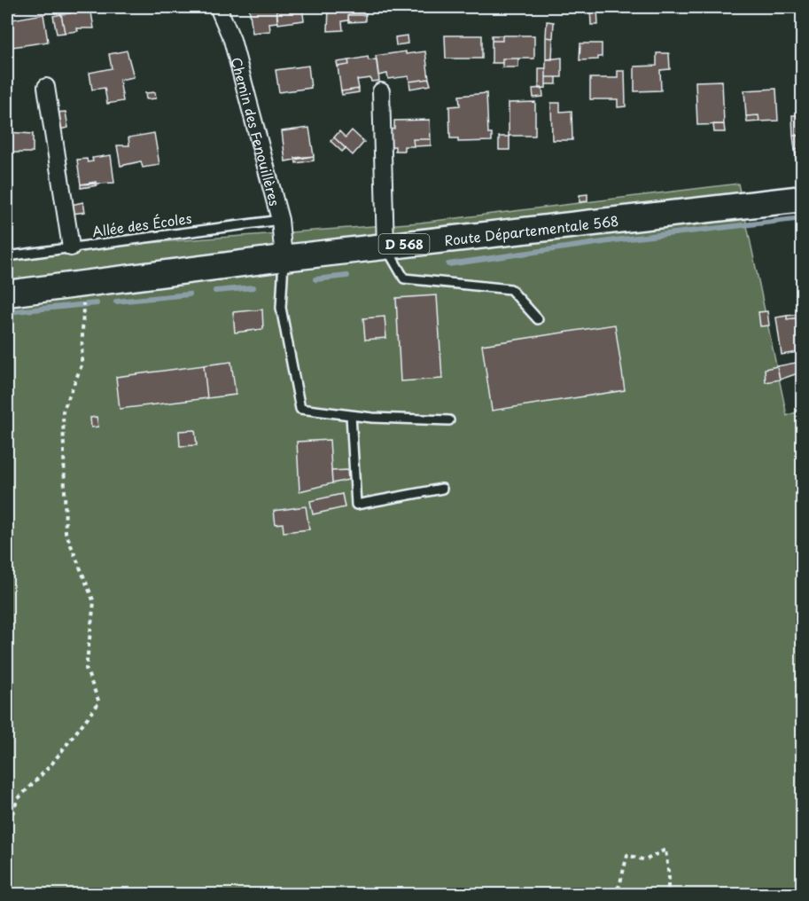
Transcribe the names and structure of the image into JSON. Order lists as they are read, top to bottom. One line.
{"streets":{"main road":["Route Départementale 568","D 568"],"street":["Chemin des Fenouillères"],"lane":["Allée des Écoles"]},"crossings":[["Chemin des Fenouillères","Allée des Écoles"],["Chemin des Fenouillères","Route Départementale 568"]]}
